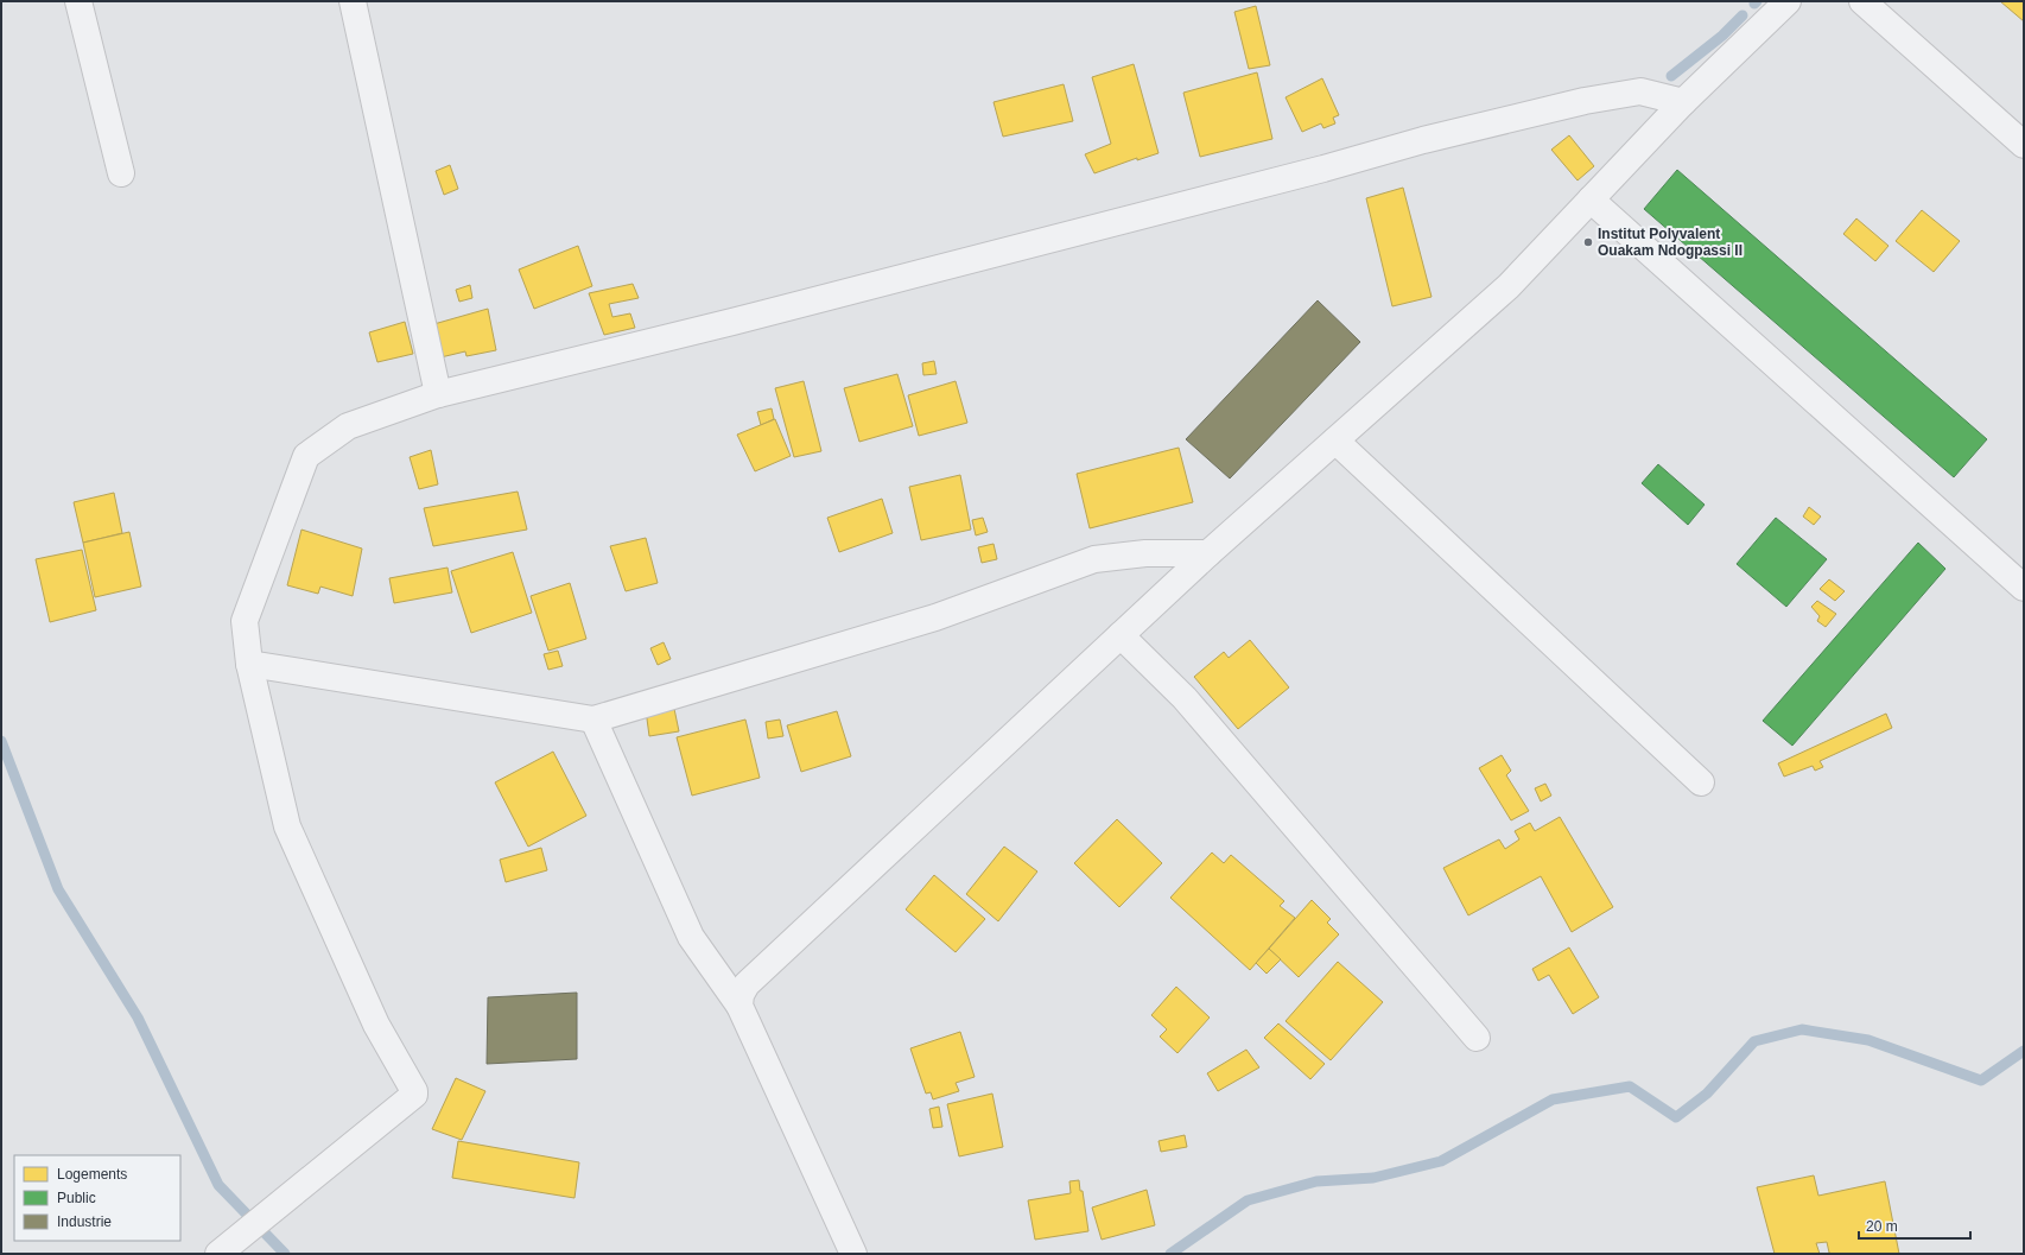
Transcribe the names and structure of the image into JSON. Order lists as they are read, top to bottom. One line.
{"places":["Institut Polyvalent Ouakam Ndogpassi II"],"legend":["Logements","Public","Industrie"],"scale_bar":"20 m"}
